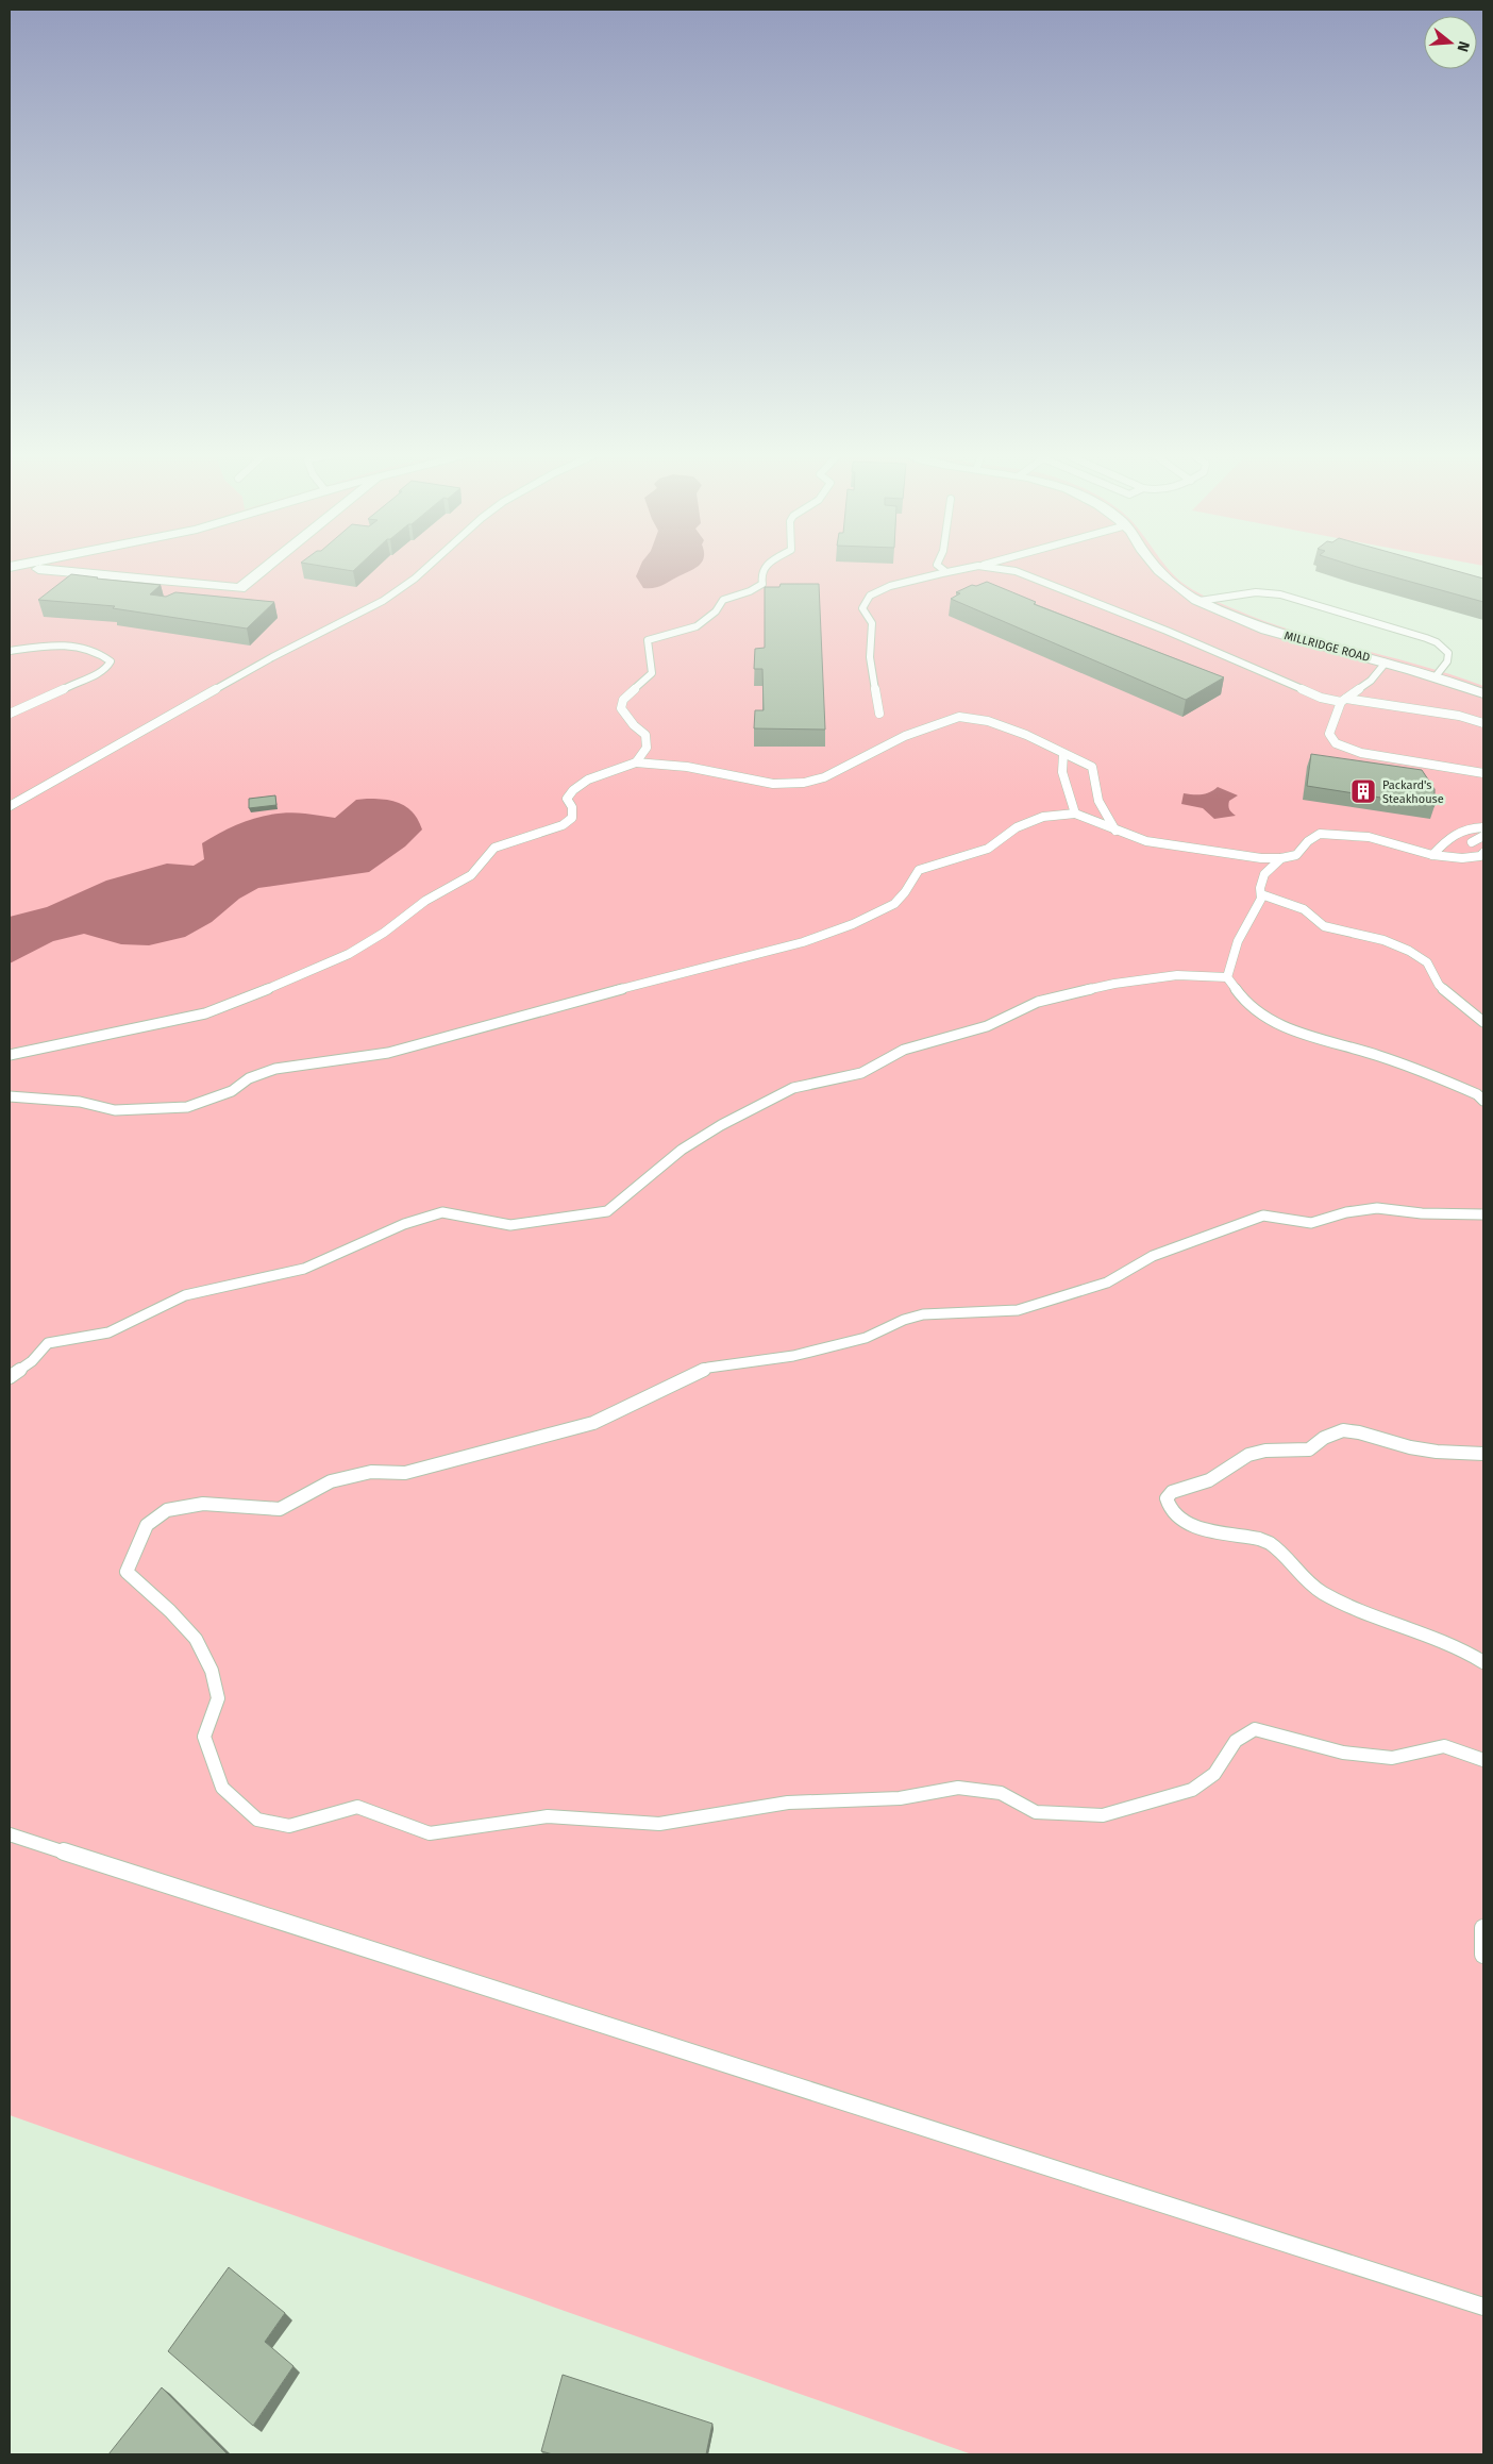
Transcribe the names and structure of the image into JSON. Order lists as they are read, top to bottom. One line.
{"streets":{"street":["MILLRIDGE ROAD"]},"places":{"building":["Packard's Steakhouse"]},"north":"right"}
